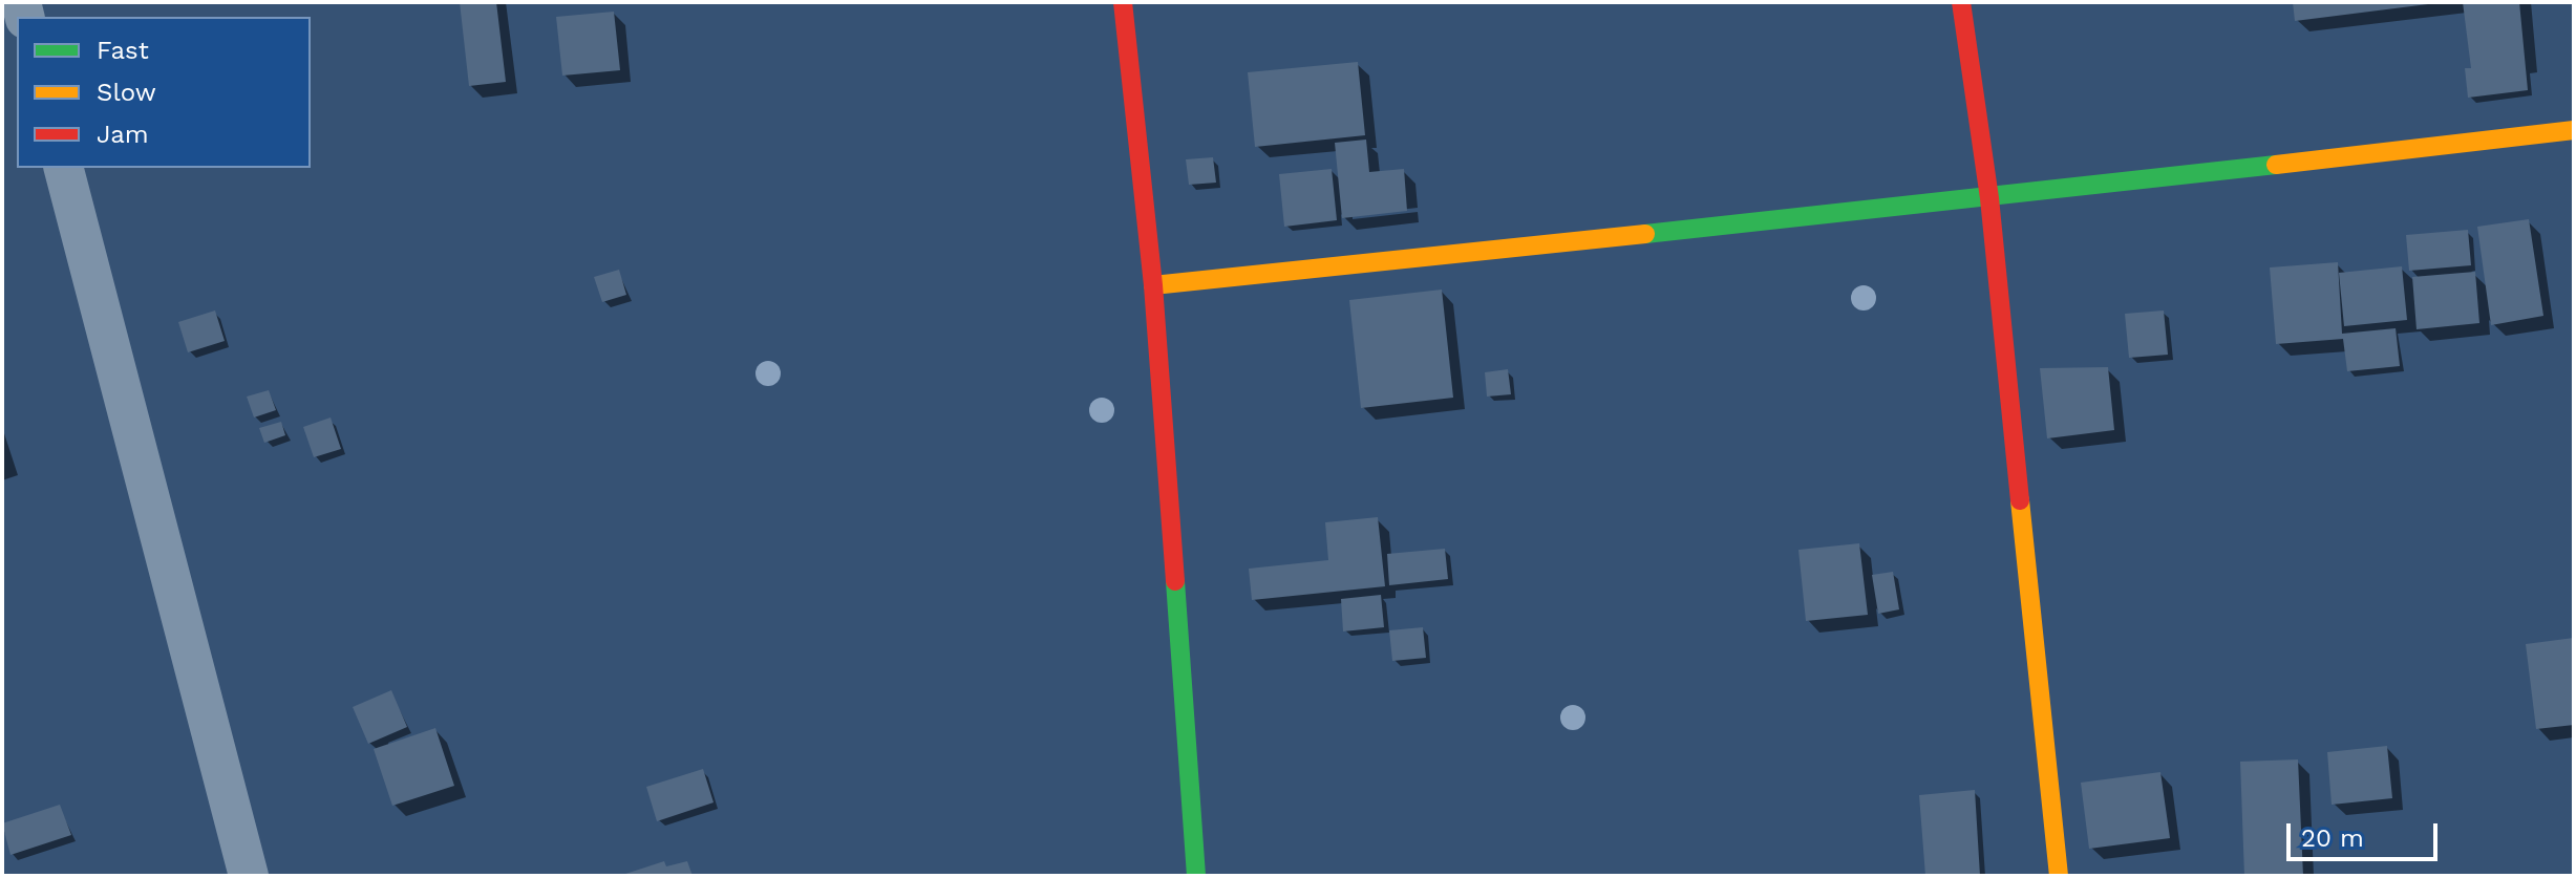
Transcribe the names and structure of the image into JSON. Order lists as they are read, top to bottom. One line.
{"legend":["Fast","Slow","Jam"],"scale_bar":"20 m"}
